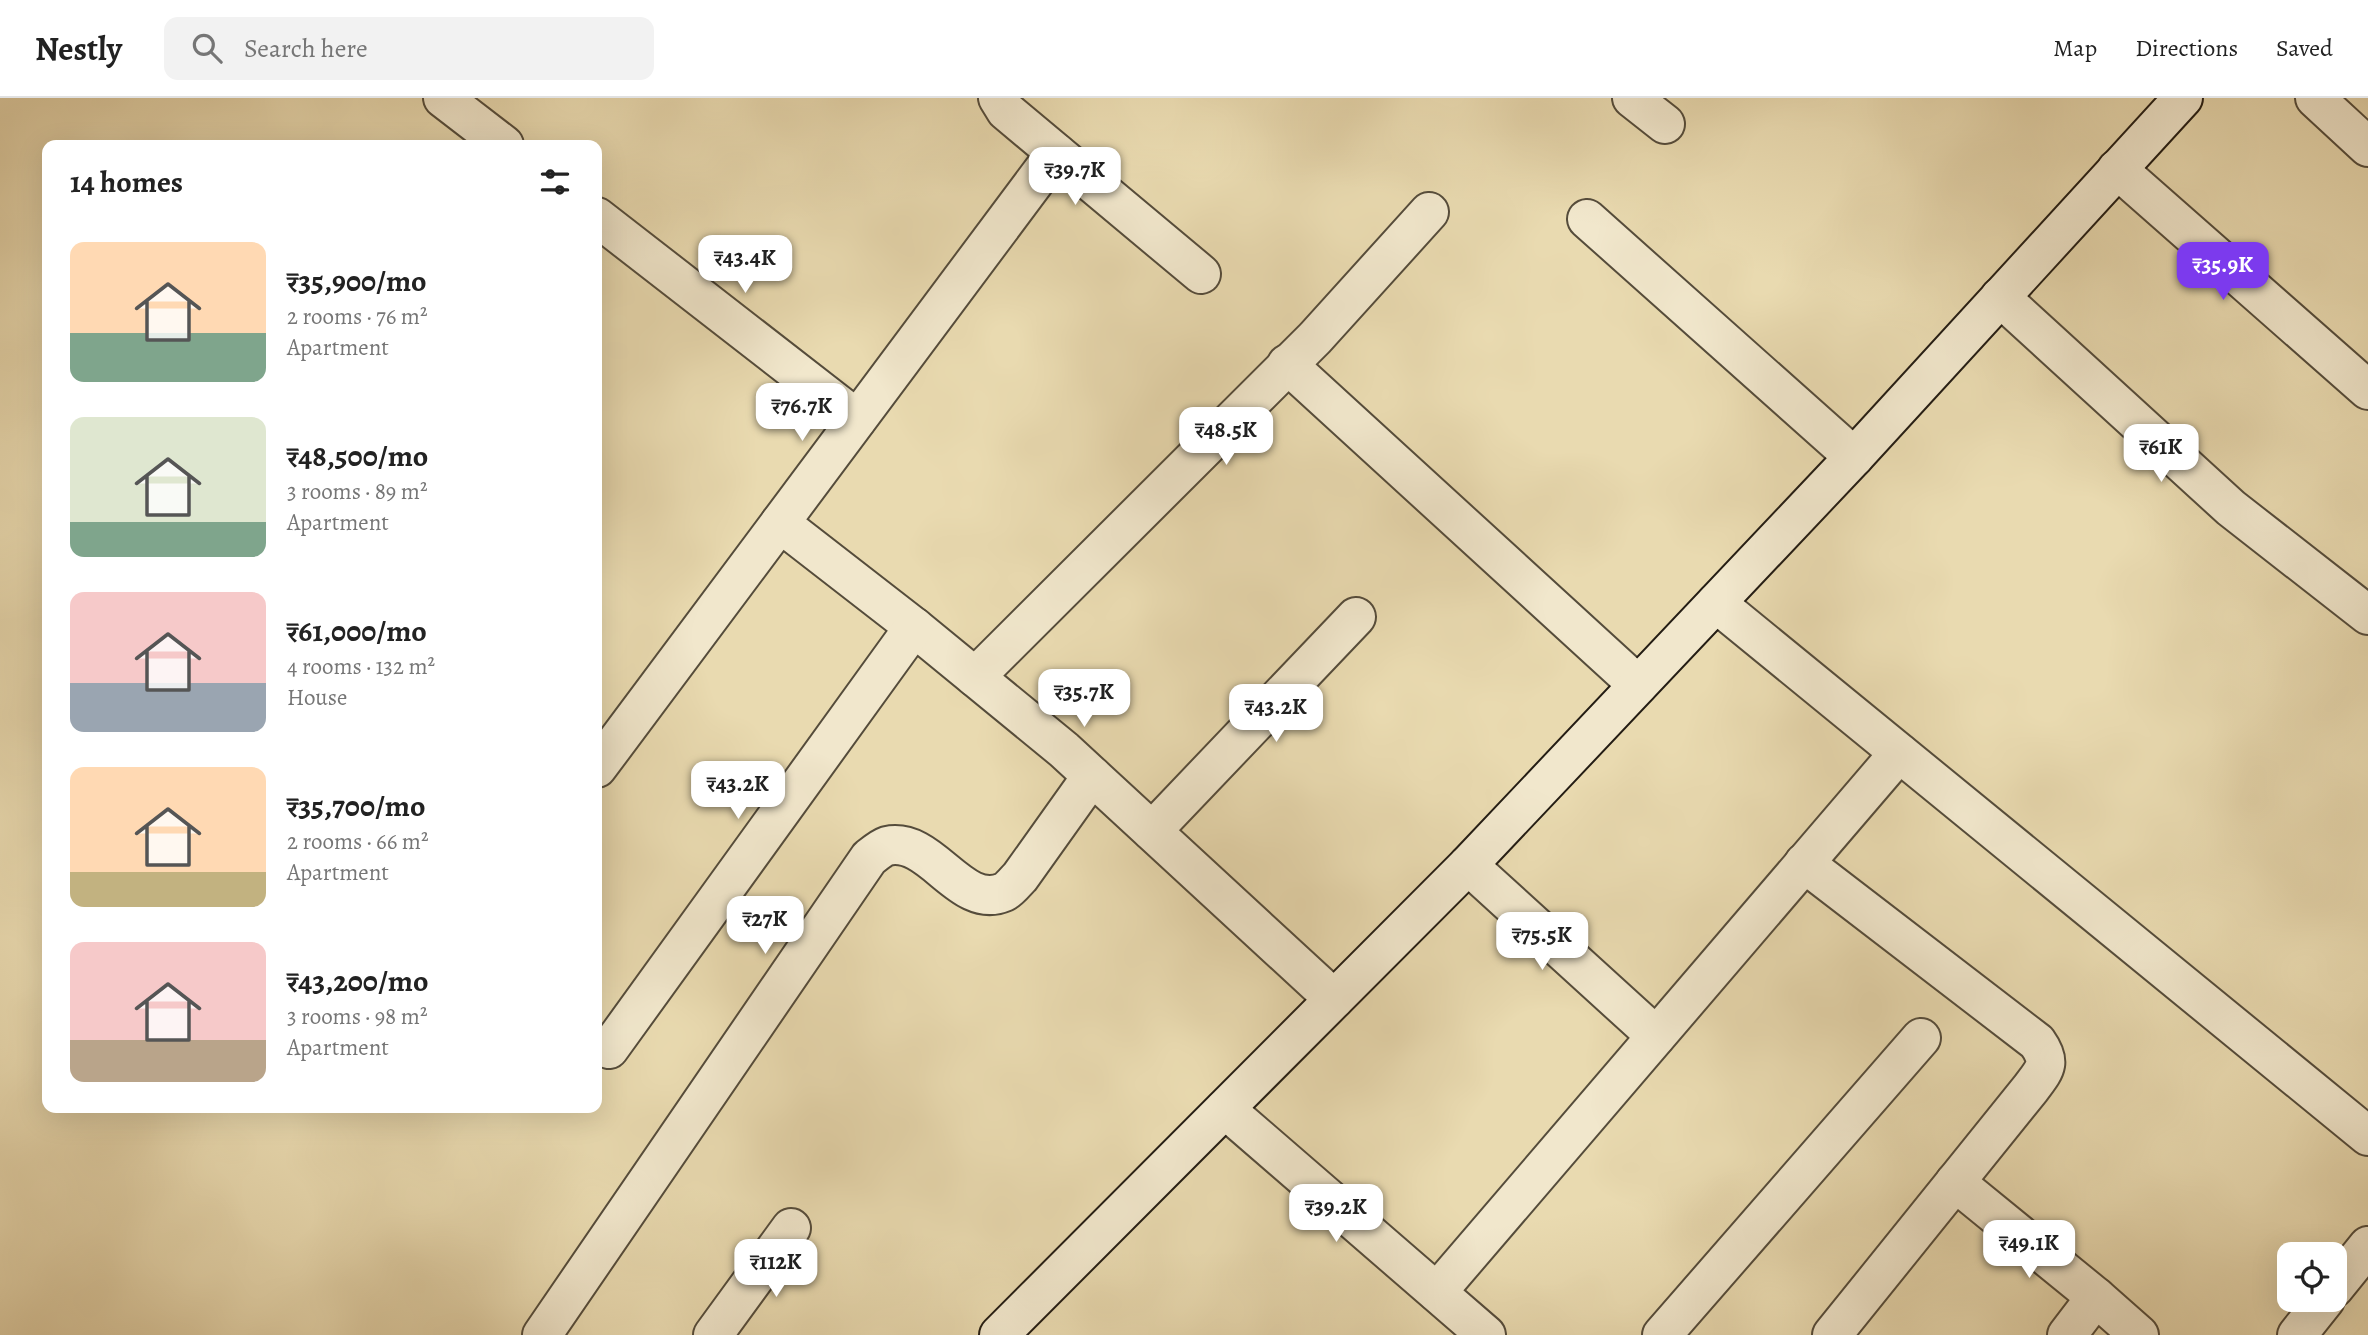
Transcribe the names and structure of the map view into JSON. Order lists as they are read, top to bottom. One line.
{"page":{"header":"Nestly","search":"Search here","nav":["Map","Directions","Saved"],"heading":"14 homes","price":["₹39.7K","₹43.4K","₹35.9K","₹76.7K","₹48.5K","₹61K","₹35.7K","₹43.2K","₹43.2K","₹27K","₹75.5K","₹39.2K","₹49.1K","₹112K"],"list":[{"name":"₹35,900/mo","note":"2 rooms · 76 m² · Apartment"},{"name":"₹48,500/mo","note":"3 rooms · 89 m² · Apartment"},{"name":"₹61,000/mo","note":"4 rooms · 132 m² · House"},{"name":"₹35,700/mo","note":"2 rooms · 66 m² · Apartment"},{"name":"₹43,200/mo","note":"3 rooms · 98 m² · Apartment"}]}}
